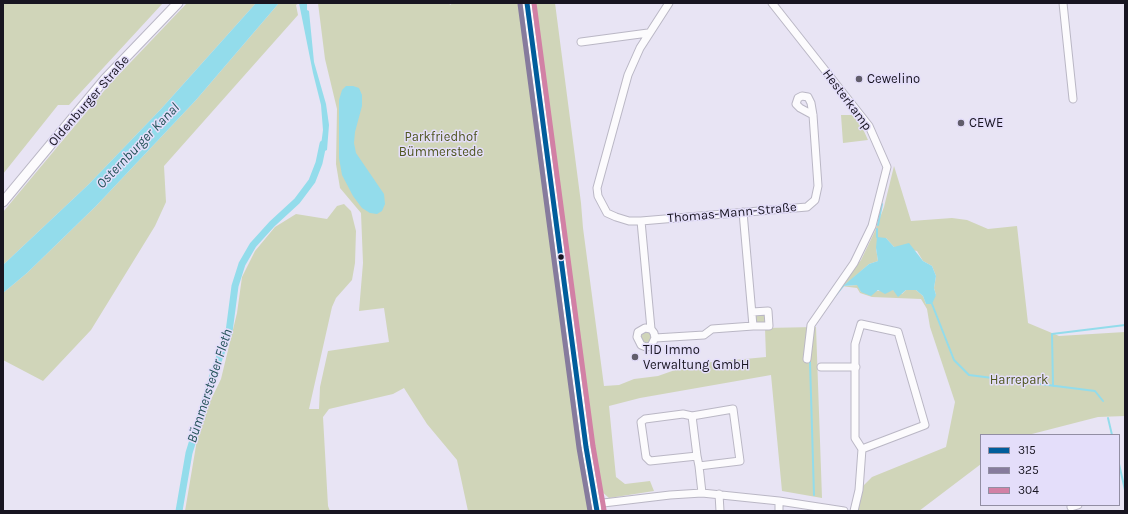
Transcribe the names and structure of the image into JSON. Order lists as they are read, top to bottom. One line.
{"streets":{"street":["Hesterkamp","Oldenburger Straße","Thomas-Mann-Straße"]},"water":["Osternburger Kanal","Bümmersteder Fleth"],"parks":["Parkfriedhof Bümmerstede","Harrepark"],"places":["Cewelino","CEWE","TID Immo Verwaltung GmbH"],"lines":["transit line 315","transit line 304","transit line 325"],"legend":["315","325","304"]}
